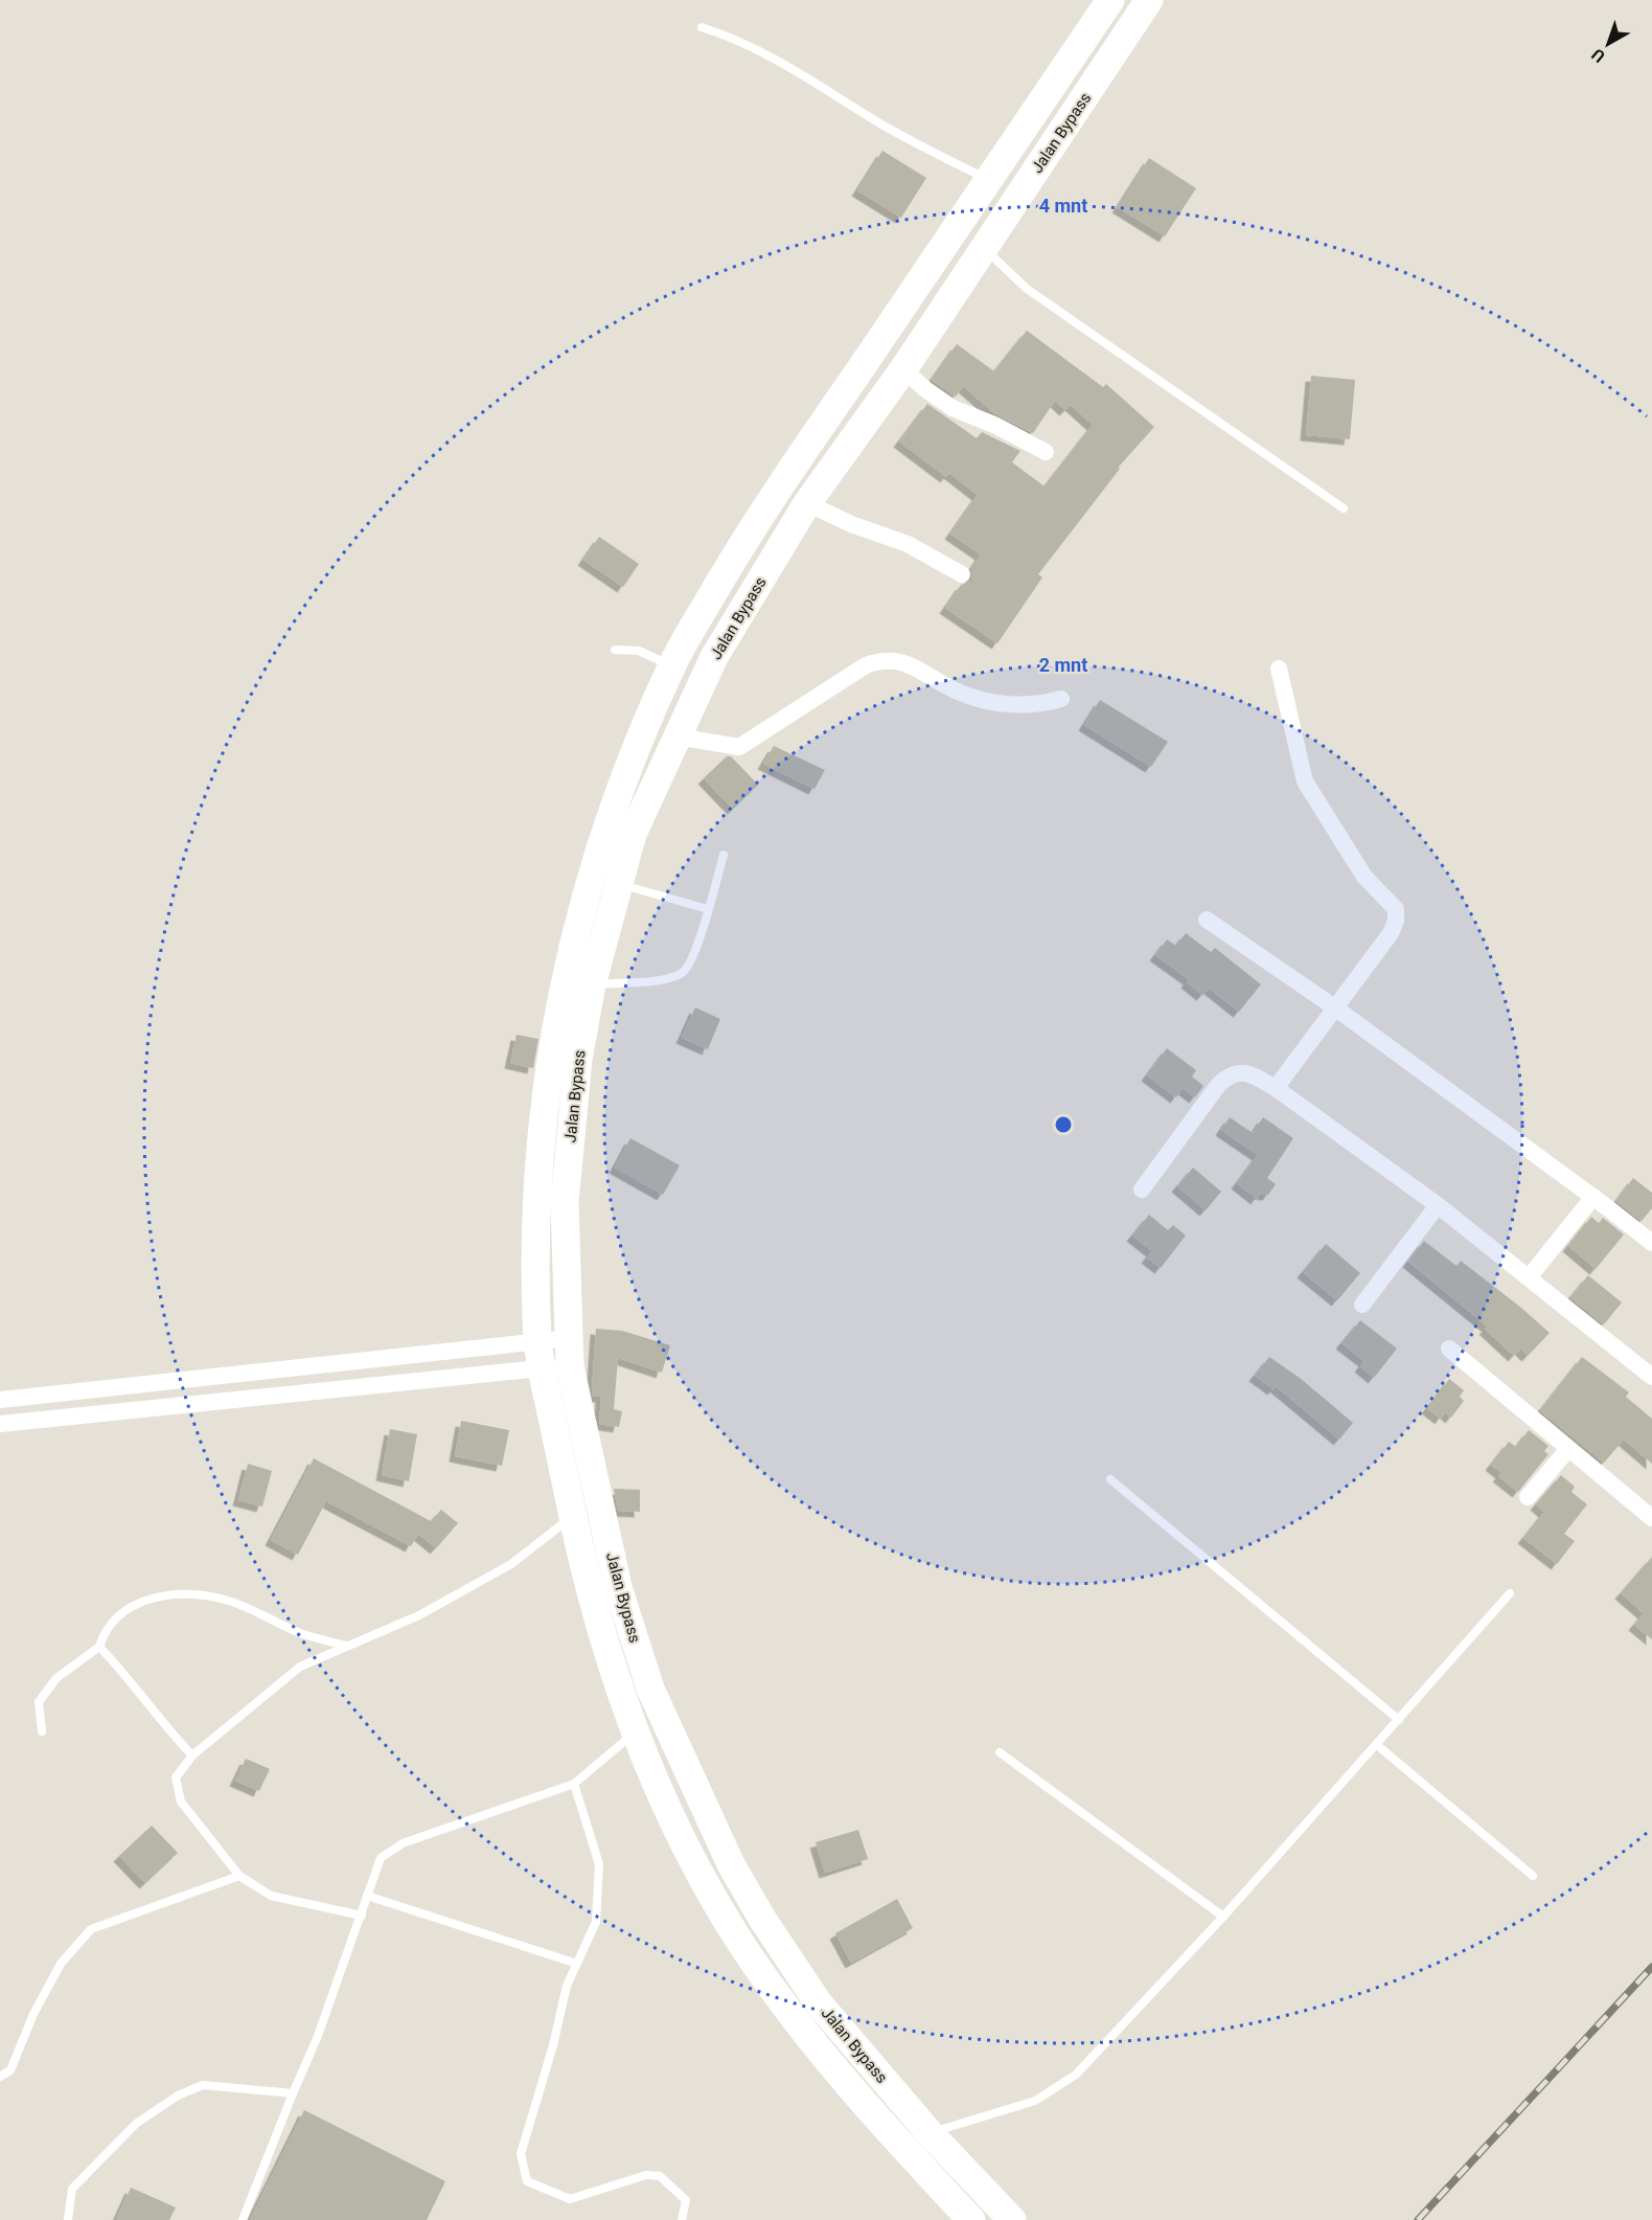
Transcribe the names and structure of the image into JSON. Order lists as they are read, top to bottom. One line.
{"streets":{"highway":["Jalan Bypass"]},"north":"bottom left","rings":["4 mnt","2 mnt"]}
